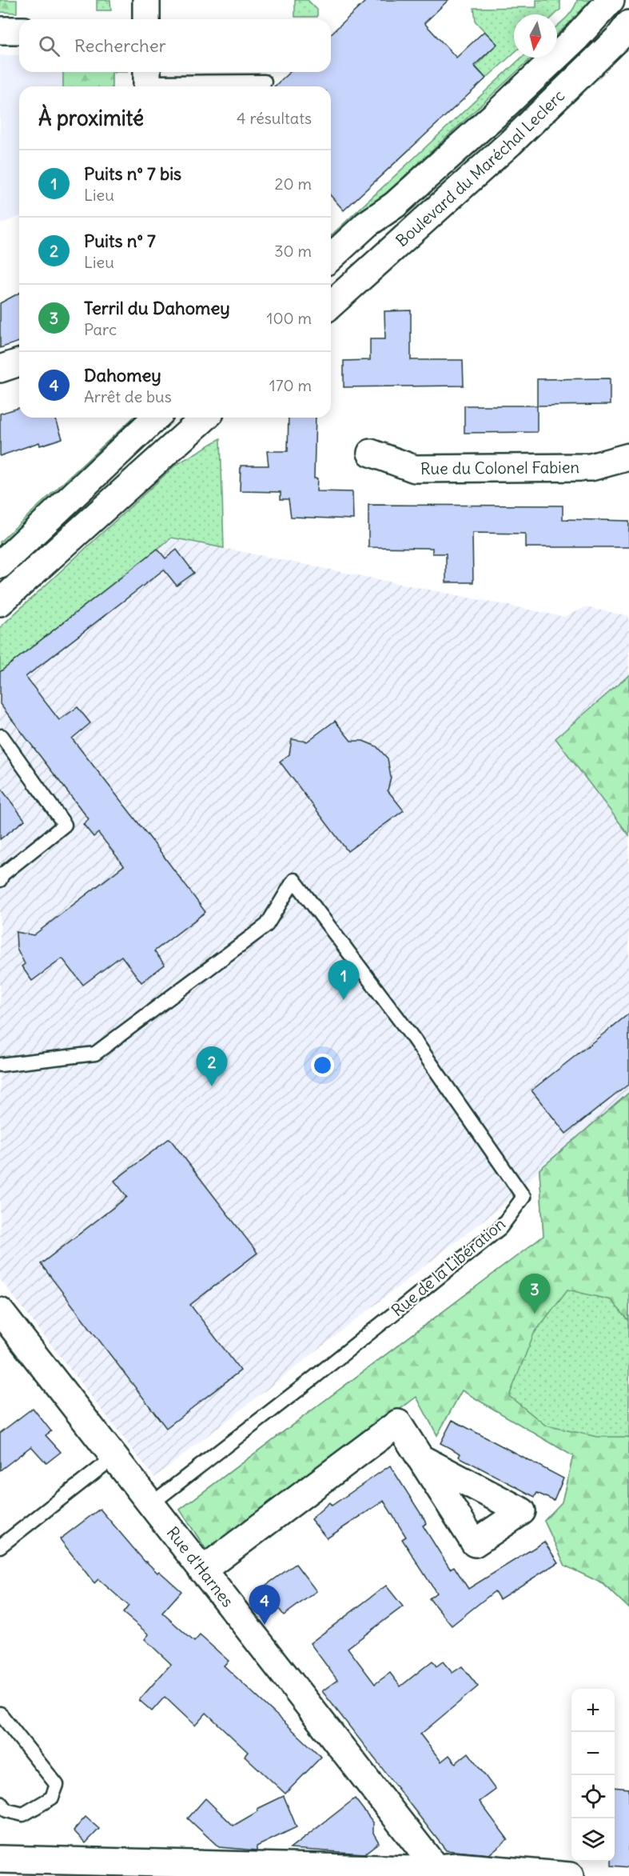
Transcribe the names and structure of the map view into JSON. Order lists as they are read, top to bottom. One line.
{"streets":{"main road":["Boulevard du Maréchal Leclerc","Rue du Colonel Fabien","Rue d'Harnes"],"lane":["Rue de la Libération"]},"crossings":[["Rue de la Libération","Rue d'Harnes"]],"north":"bottom","page":{"search":"Rechercher","heading":["À proximité","4 résultats"],"list":[{"mark":"1","name":"Puits n° 7 bis","note":"Lieu","value":"20 m"},{"mark":"2","name":"Puits n° 7","note":"Lieu","value":"30 m"},{"mark":"3","name":"Terril du Dahomey","note":"Parc","value":"100 m"},{"mark":"4","name":"Dahomey","note":"Arrêt de bus","value":"170 m"}],"pins":["1","2","3","4"],"map_buttons":["+","−"]}}
